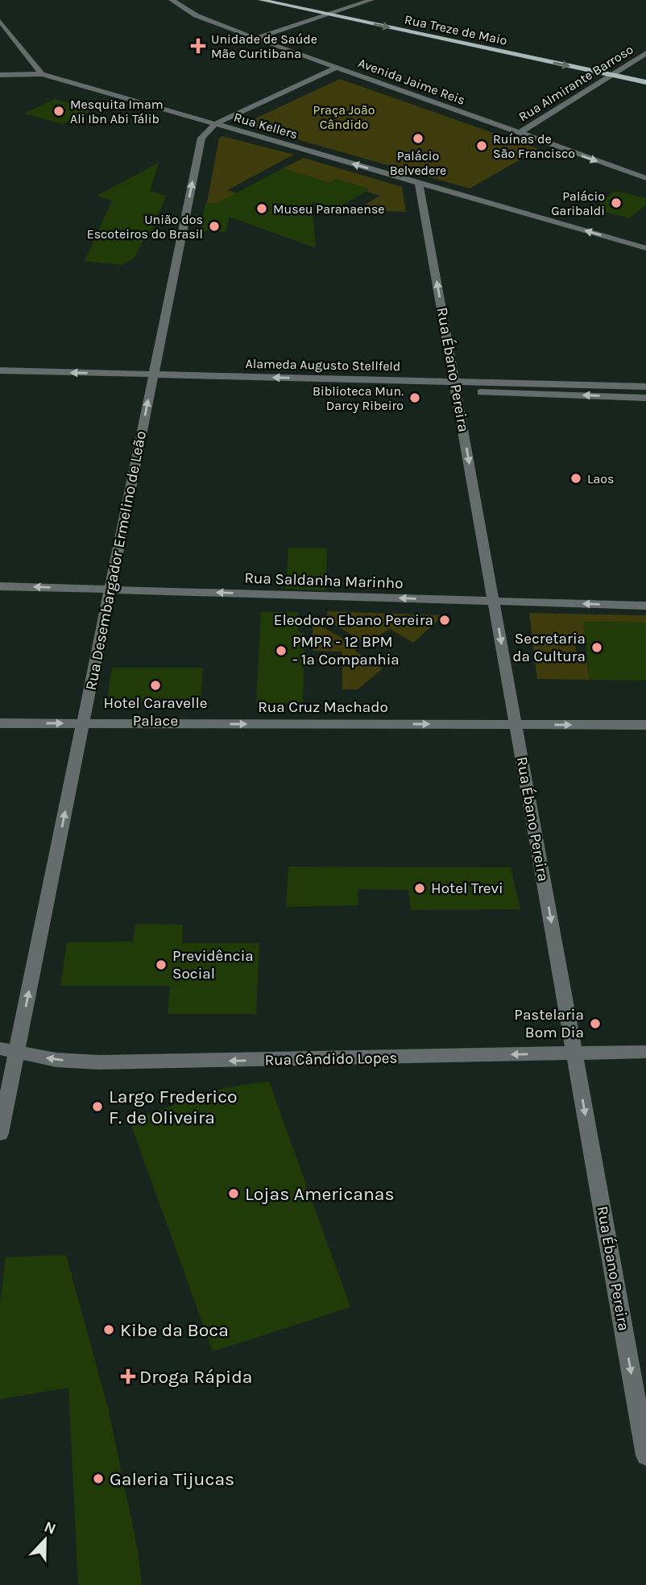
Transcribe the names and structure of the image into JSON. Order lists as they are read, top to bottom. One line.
{"streets":{"main road":["Rua Treze de Maio"],"street":["Avenida Jaime Reis","Rua Almirante Barroso","Rua Kellers","Alameda Augusto Stellfeld","Rua Ébano Pereira","Rua Desembargador Ermelino de Leão","Rua Saldanha Marinho","Rua Cruz Machado","Rua Cândido Lopes"]},"crossings":[["Rua Treze de Maio","Rua Almirante Barroso"],["Avenida Jaime Reis","Rua Almirante Barroso"],["Rua Kellers","Rua Ébano Pereira"],["Rua Kellers","Rua Desembargador Ermelino de Leão"],["Alameda Augusto Stellfeld","Rua Ébano Pereira"],["Alameda Augusto Stellfeld","Rua Desembargador Ermelino de Leão"],["Rua Ébano Pereira","Rua Saldanha Marinho"],["Rua Ébano Pereira","Rua Cruz Machado"],["Rua Ébano Pereira","Rua Cândido Lopes"],["Rua Desembargador Ermelino de Leão","Rua Saldanha Marinho"],["Rua Desembargador Ermelino de Leão","Rua Cruz Machado"],["Rua Desembargador Ermelino de Leão","Rua Cândido Lopes"]],"one_way":["Rua Treze de Maio","Rua Kellers","Alameda Augusto Stellfeld","Rua Desembargador Ermelino de Leão","Rua Saldanha Marinho","Rua Cruz Machado","Rua Cândido Lopes"],"parks":["Praça João Cândido"],"places":{"health":["Unidade de Saúde Mãe Curitibana","Droga Rápida"],"other":["Mesquita Imam Ali Ibn Abi Tálib","Palácio Belvedere","Ruínas de São Francisco","Palácio Garibaldi","Museu Paranaense","União dos Escoteiros do Brasil","Biblioteca Mun. Darcy Ribeiro","Laos","Eleodoro Ebano Pereira","Secretaria da Cultura","PMPR - 12 BPM - 1a Companhia","Hotel Caravelle Palace","Hotel Trevi","Previdência Social","Pastelaria Bom Dia","Largo Frederico F. de Oliveira","Lojas Americanas","Kibe da Boca","Galeria Tijucas"]},"north":"top"}
